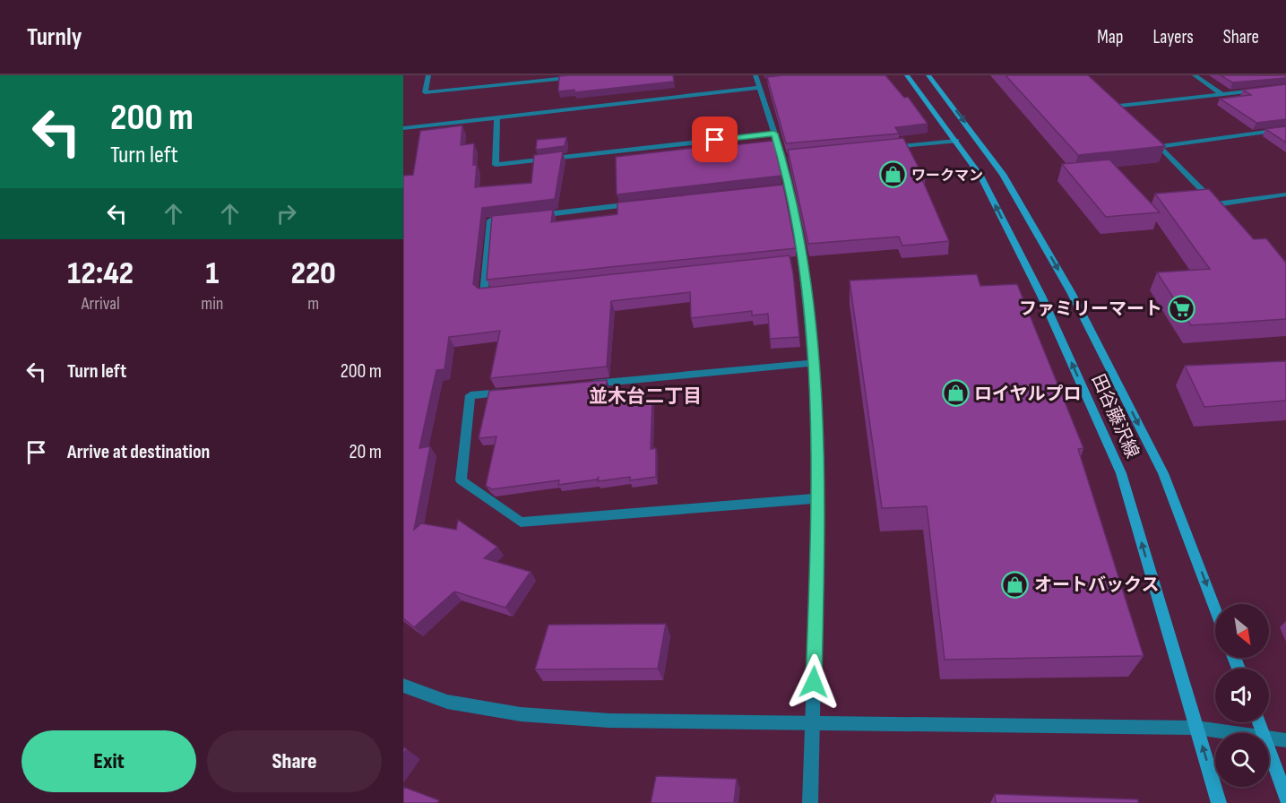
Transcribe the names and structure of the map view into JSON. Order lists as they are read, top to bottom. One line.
{"streets":{"main road":["田谷藤沢線"]},"districts":["並木台二丁目"],"places":{"shop":["ワークマン","ロイヤルプロ","オートバックス"],"supermarket":["ファミリーマート"]},"north":"bottom right","page":{"header":"Turnly","nav":["Map","Layers","Share"],"turn":["200 m","Turn left"],"eta":["12:42","Arrival","1","min","220","m"],"list":[{"name":"Turn left","value":"200 m"},{"name":"Arrive at destination","value":"20 m"}],"buttons":["Exit","Share"]}}
